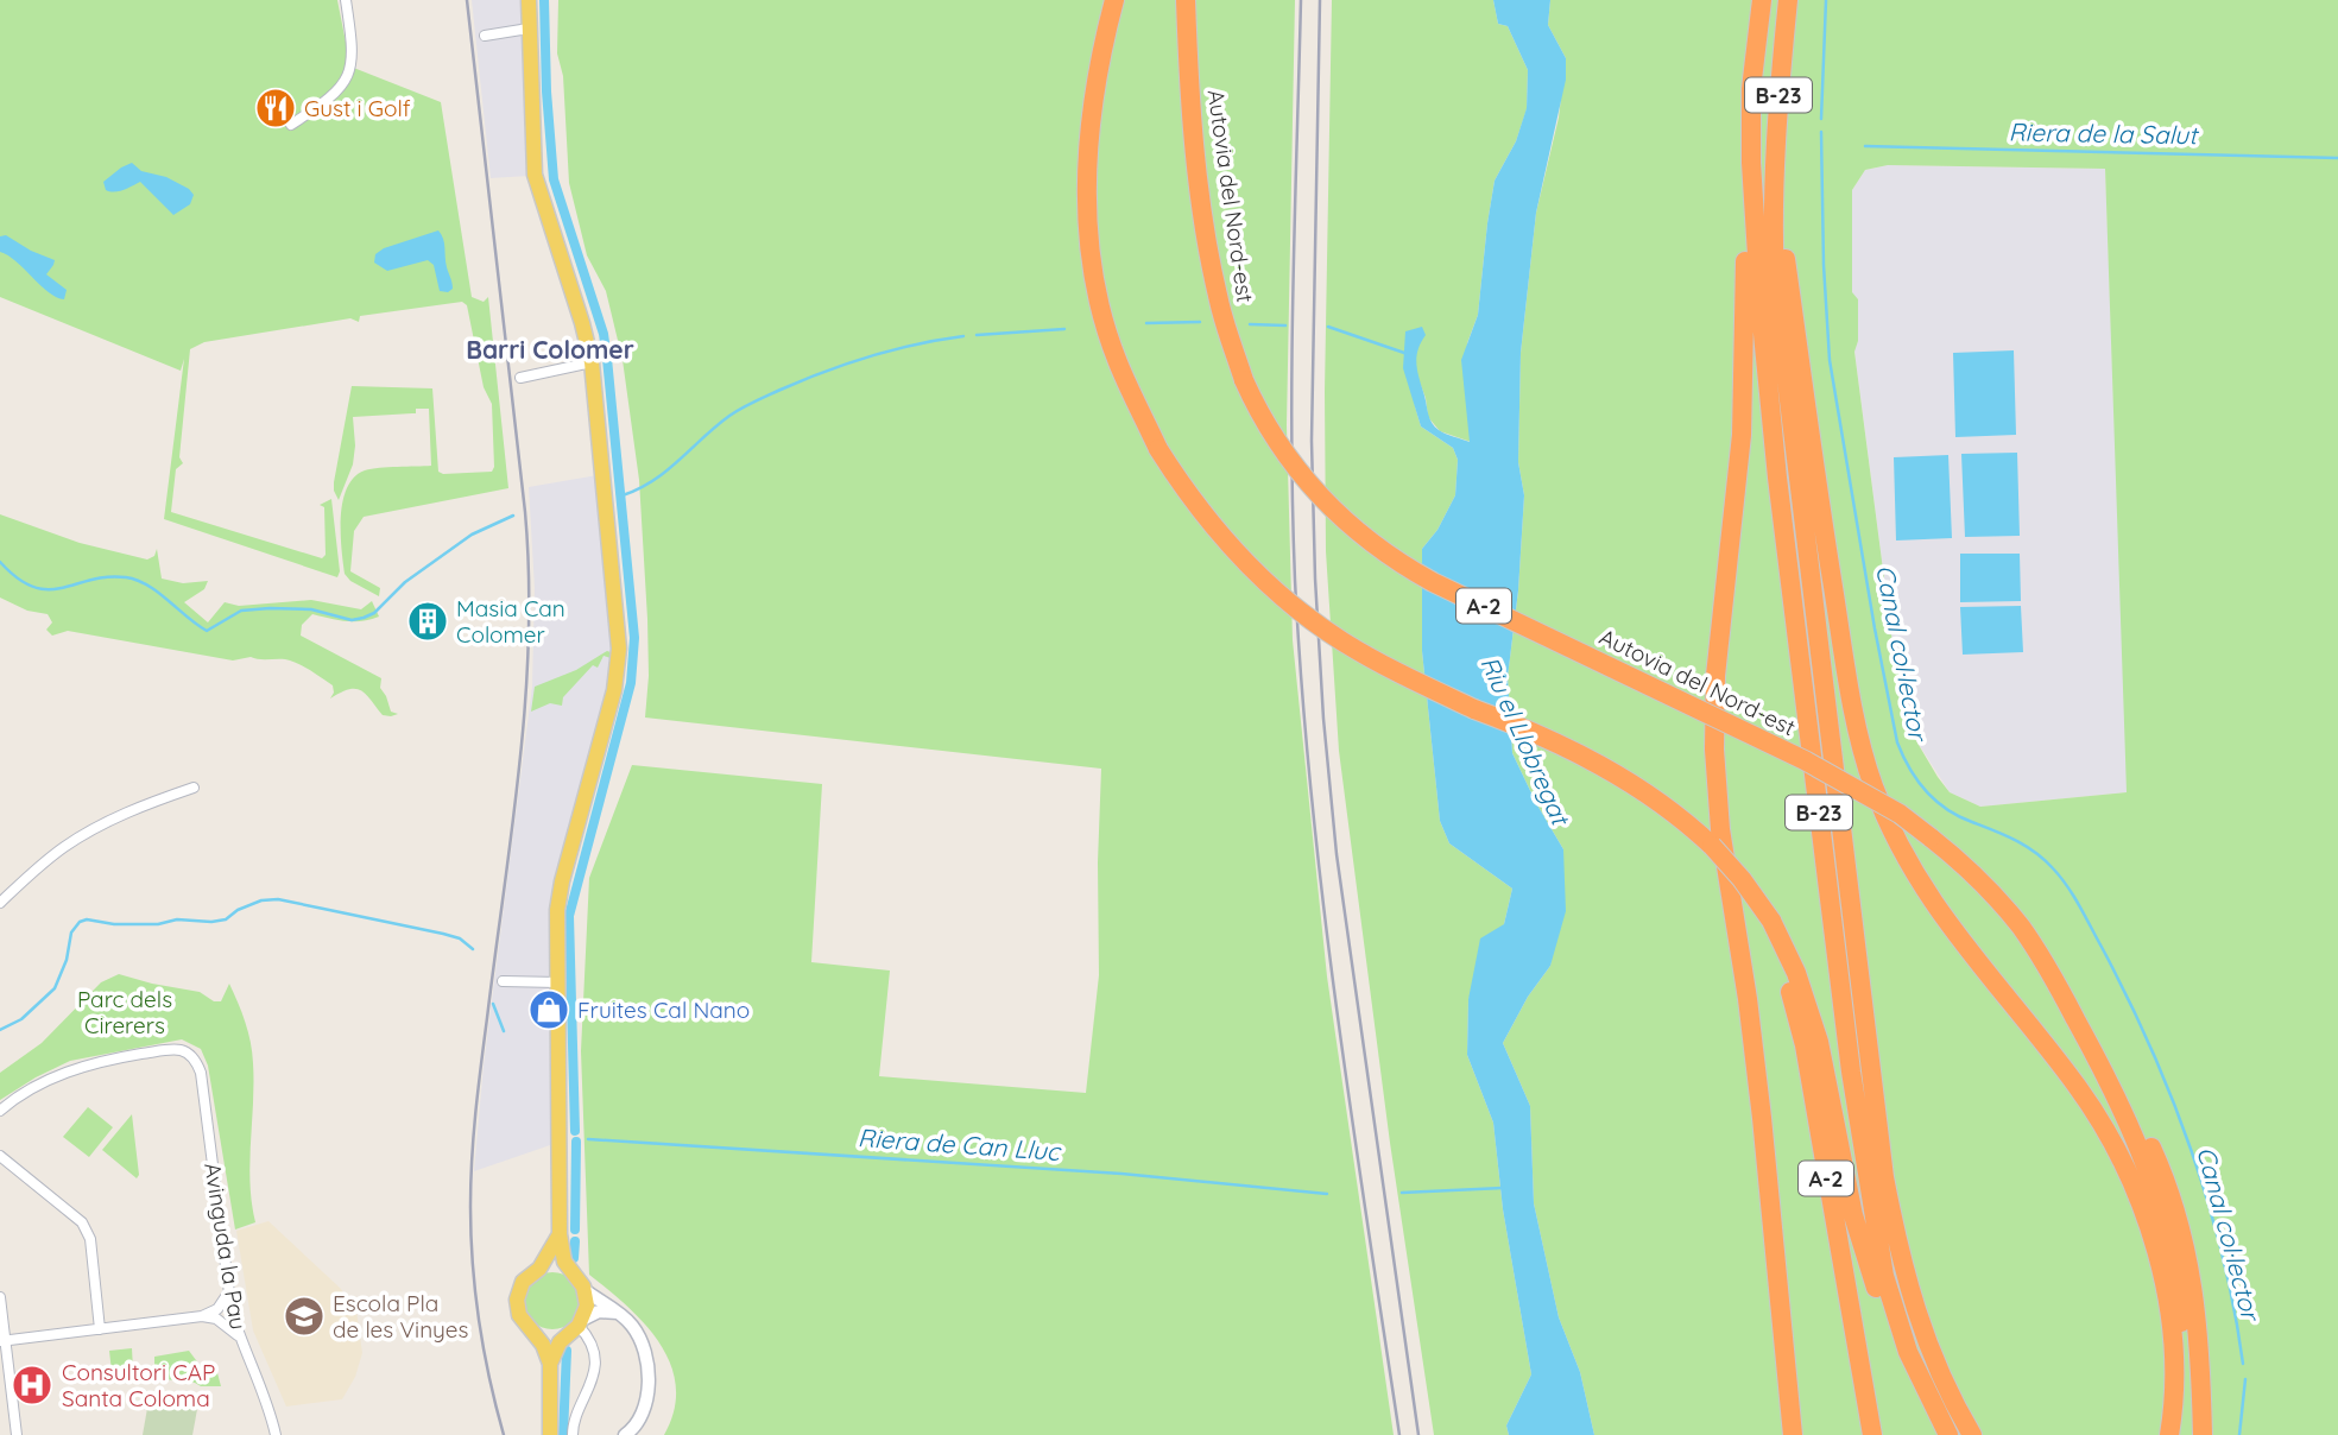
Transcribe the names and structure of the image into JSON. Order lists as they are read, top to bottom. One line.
{"streets":{"highway":["B-23","Autovia del Nord-est","A-2"],"street":["Avinguda la Pau"]},"districts":["Barri Colomer"],"water":["Riera de la Salut","Canal col·lector","Riu el Llobregat","Riera de Can Lluc"],"parks":["Parc dels Cirerers"],"places":{"restaurant":["Gust i Golf"],"building":["Masia Can Colomer"],"shop":["Fruites Cal Nano"],"school or university":["Escola Pla de les Vinyes"],"hospital":["Consultori CAP Santa Coloma"]}}
